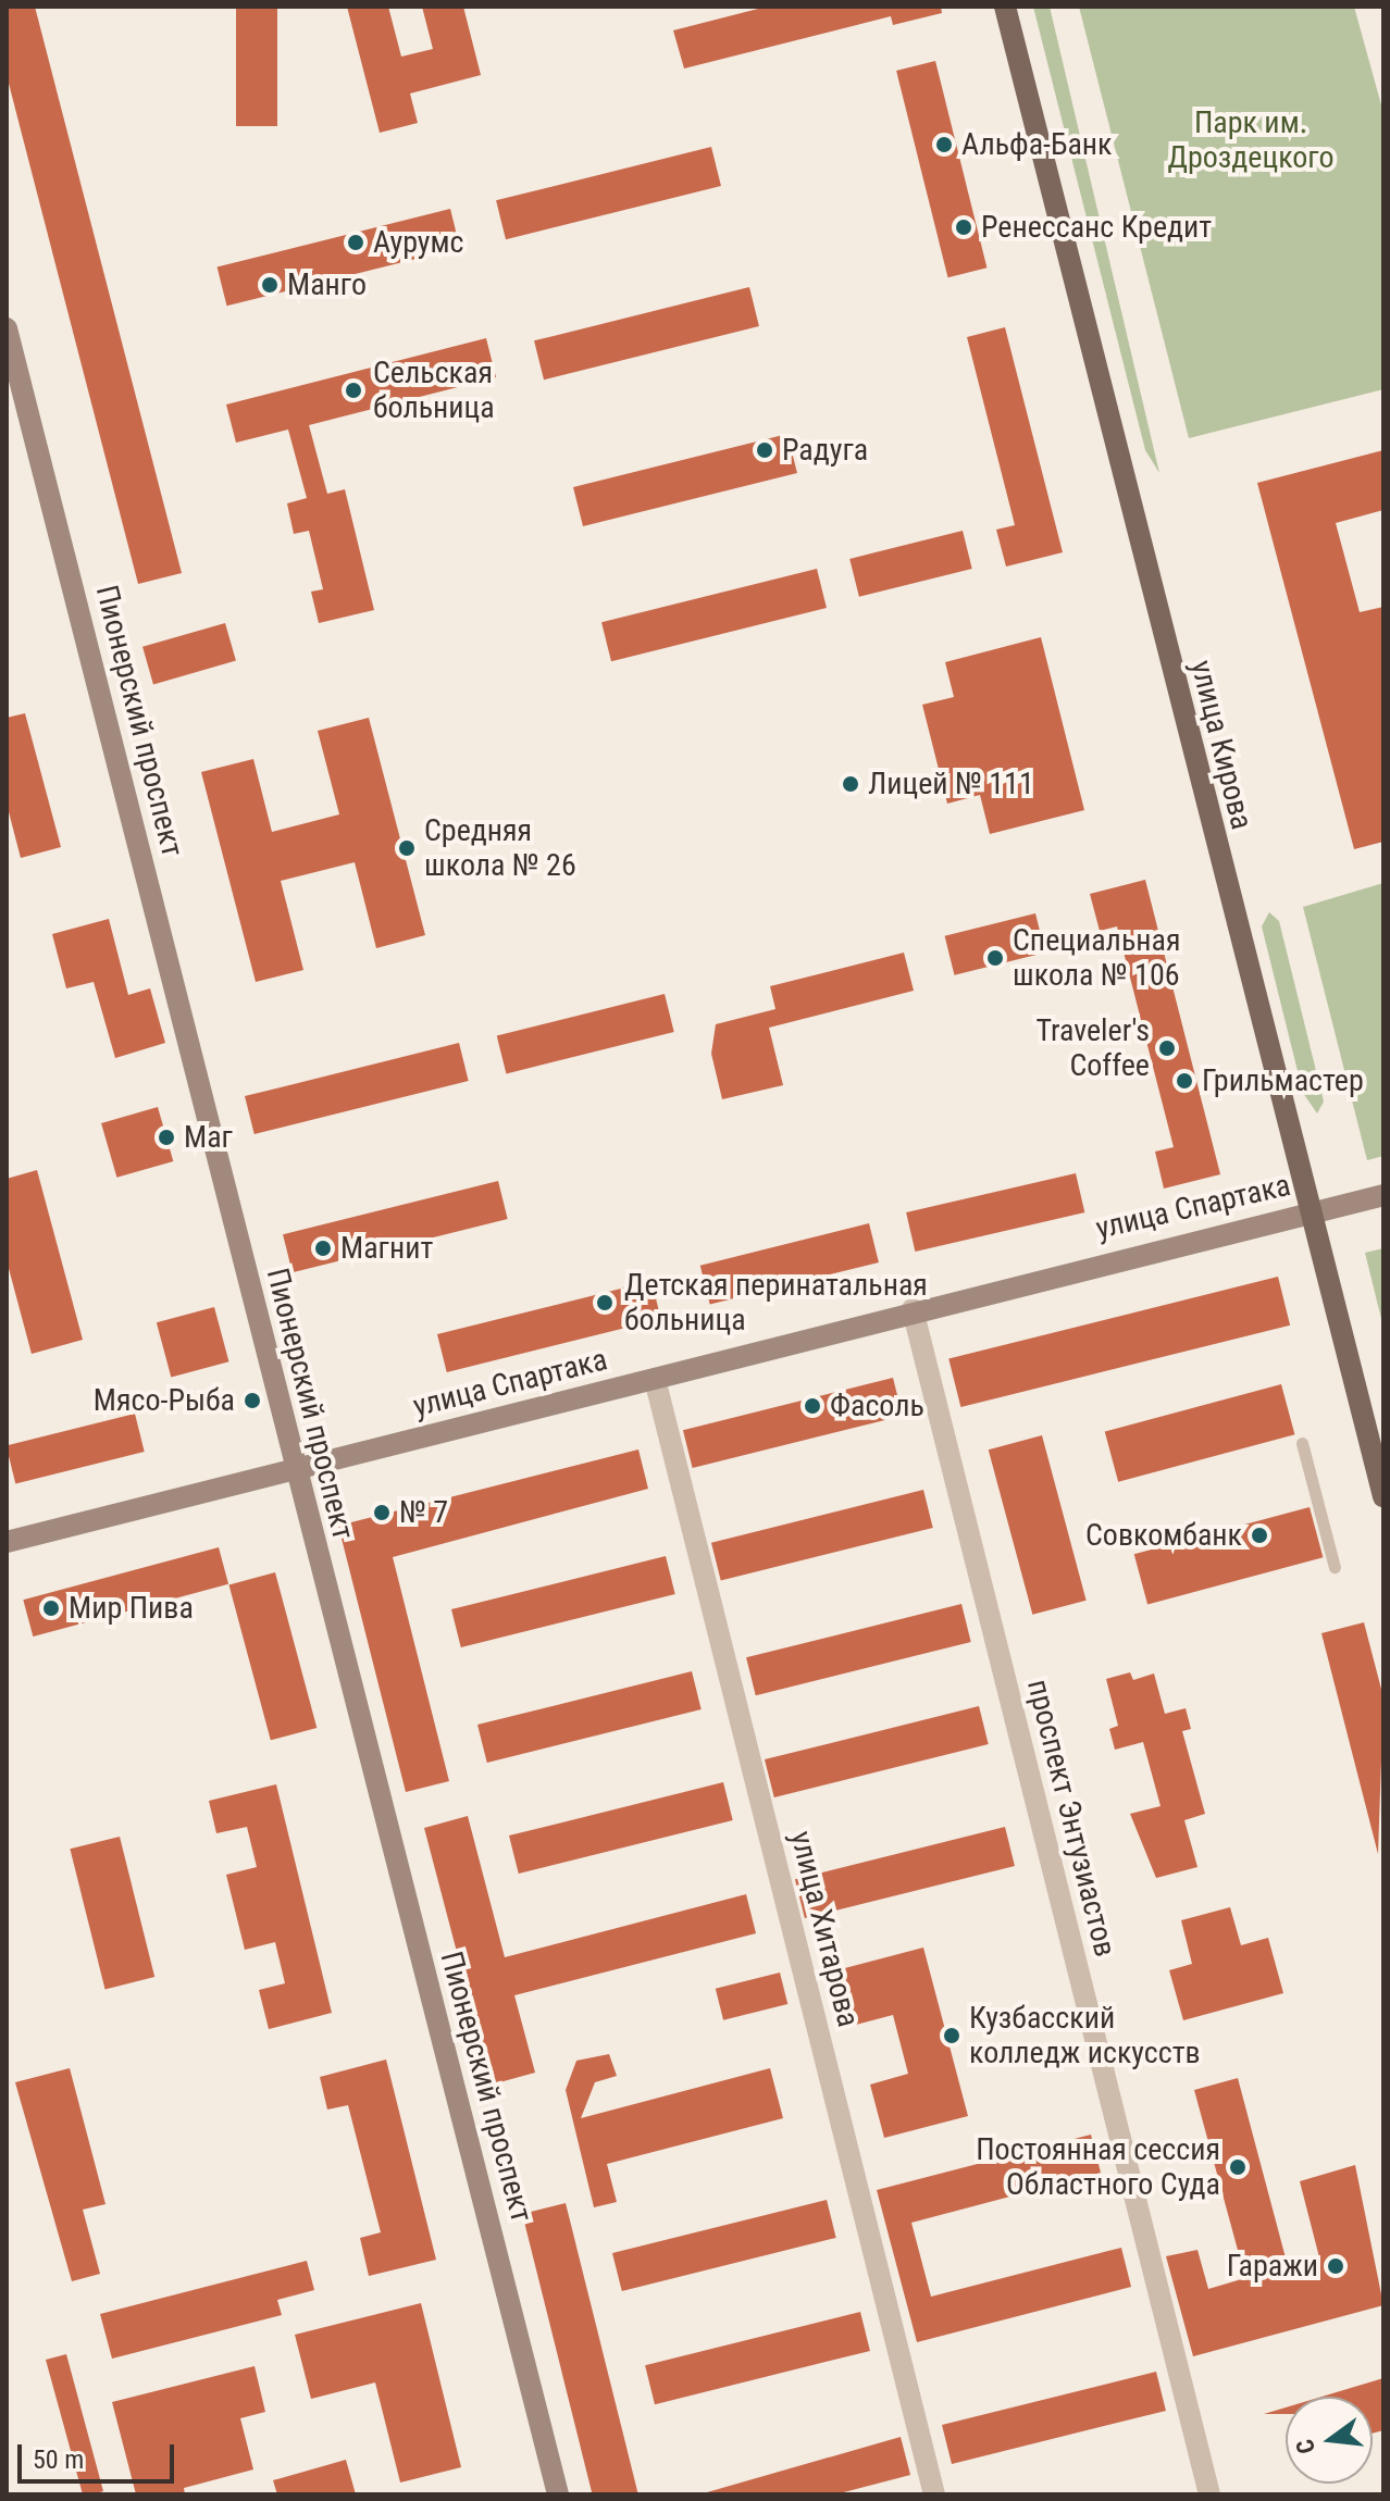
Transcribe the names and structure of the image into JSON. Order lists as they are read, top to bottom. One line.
{"streets":{"main road":["улица Кирова"],"street":["Пионерский проспект","улица Спартака","проспект Энтузиастов","улица Хитарова"]},"crossings":[["Пионерский проспект","улица Спартака"],["улица Кирова","улица Спартака"],["улица Спартака","проспект Энтузиастов"],["улица Спартака","улица Хитарова"]],"parks":["Парк им. Дроздецкого"],"places":["Альфа-Банк","Ренессанс Кредит","Аурумс","Манго","Сельская больница","Радуга","Лицей № 111","Средняя школа № 26","Специальная школа № 106","Traveler's Coffee","Грильмастер","Маг","Магнит","Детская перинатальная больница","Мясо-Рыба","Фасоль","№ 7","Совкомбанк","Мир Пива","Кузбасский колледж искусств","Постоянная сессия Областного Суда","Гаражи"],"scale_bar":"50 m","north":"left"}
